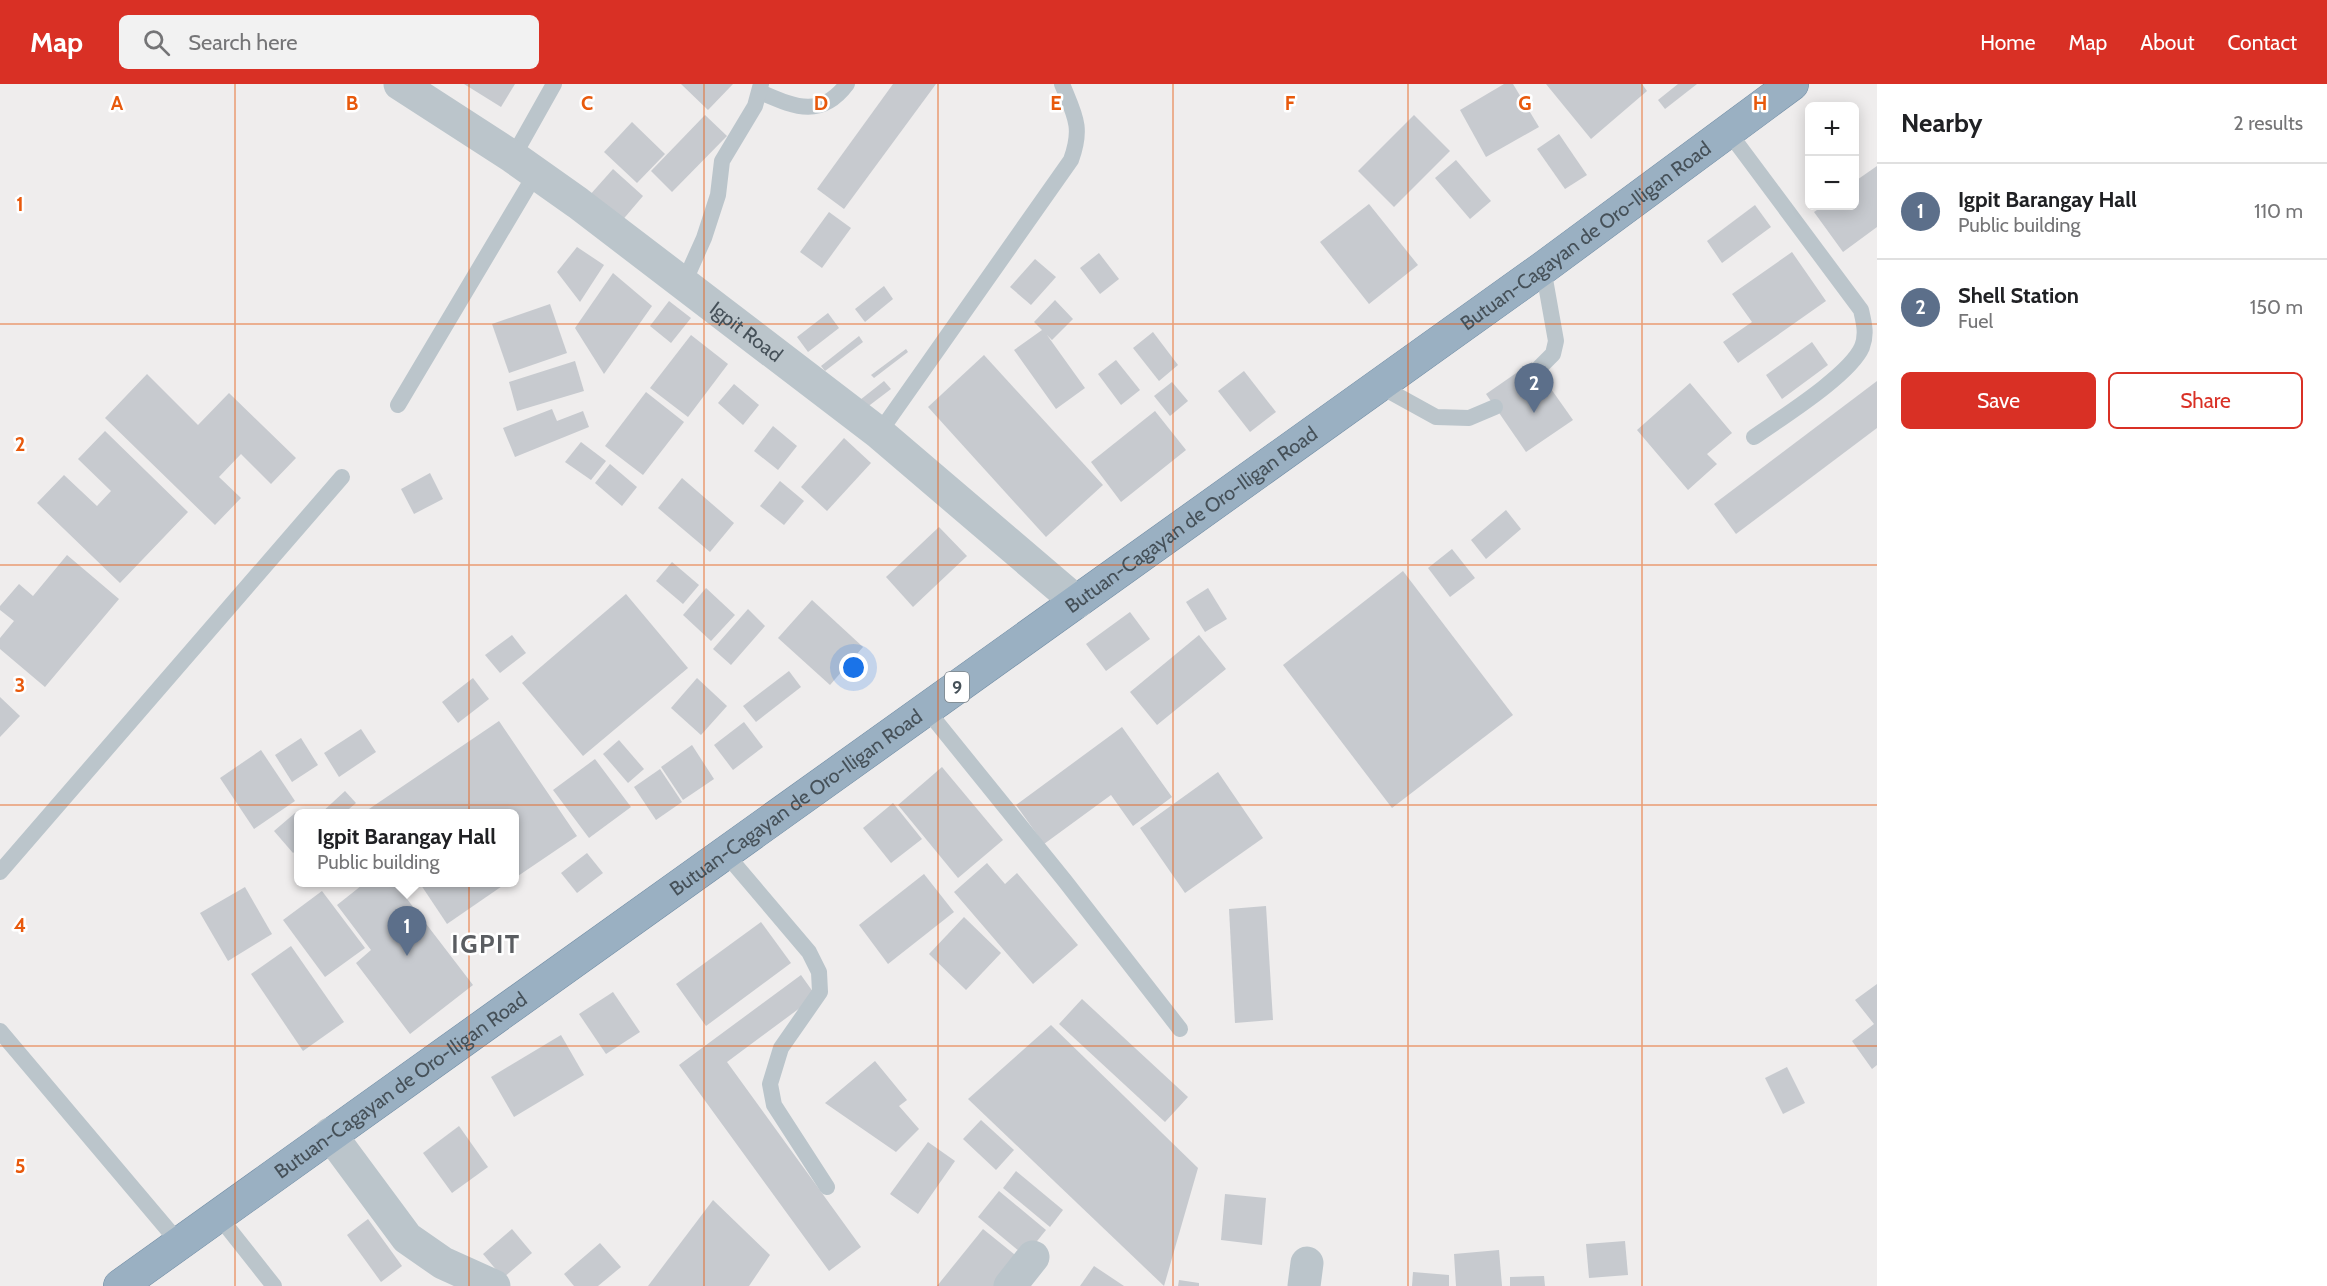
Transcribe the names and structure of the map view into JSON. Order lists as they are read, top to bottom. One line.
{"streets":{"highway":["Butuan-Cagayan de Oro-Iligan Road","9"],"street":["Igpit Road"]},"crossings":[["Butuan-Cagayan de Oro-Iligan Road","Igpit Road"]],"districts":["IGPIT"],"page":{"header":"Map","search":"Search here","nav":["Home","Map","About","Contact"],"heading":["Nearby","2 results"],"map_buttons":["+","−"],"list":[{"mark":"1","name":"Igpit Barangay Hall","note":"Public building","value":"110 m"},{"mark":"2","name":"Shell Station","note":"Fuel","value":"150 m"}],"buttons":["Save","Share"],"pins":["2","1"],"popup":["Igpit Barangay Hall","Public building"]},"grid":{"columns":["A","B","C","D","E","F","G","H"],"rows":["1","2","3","4","5"]}}
